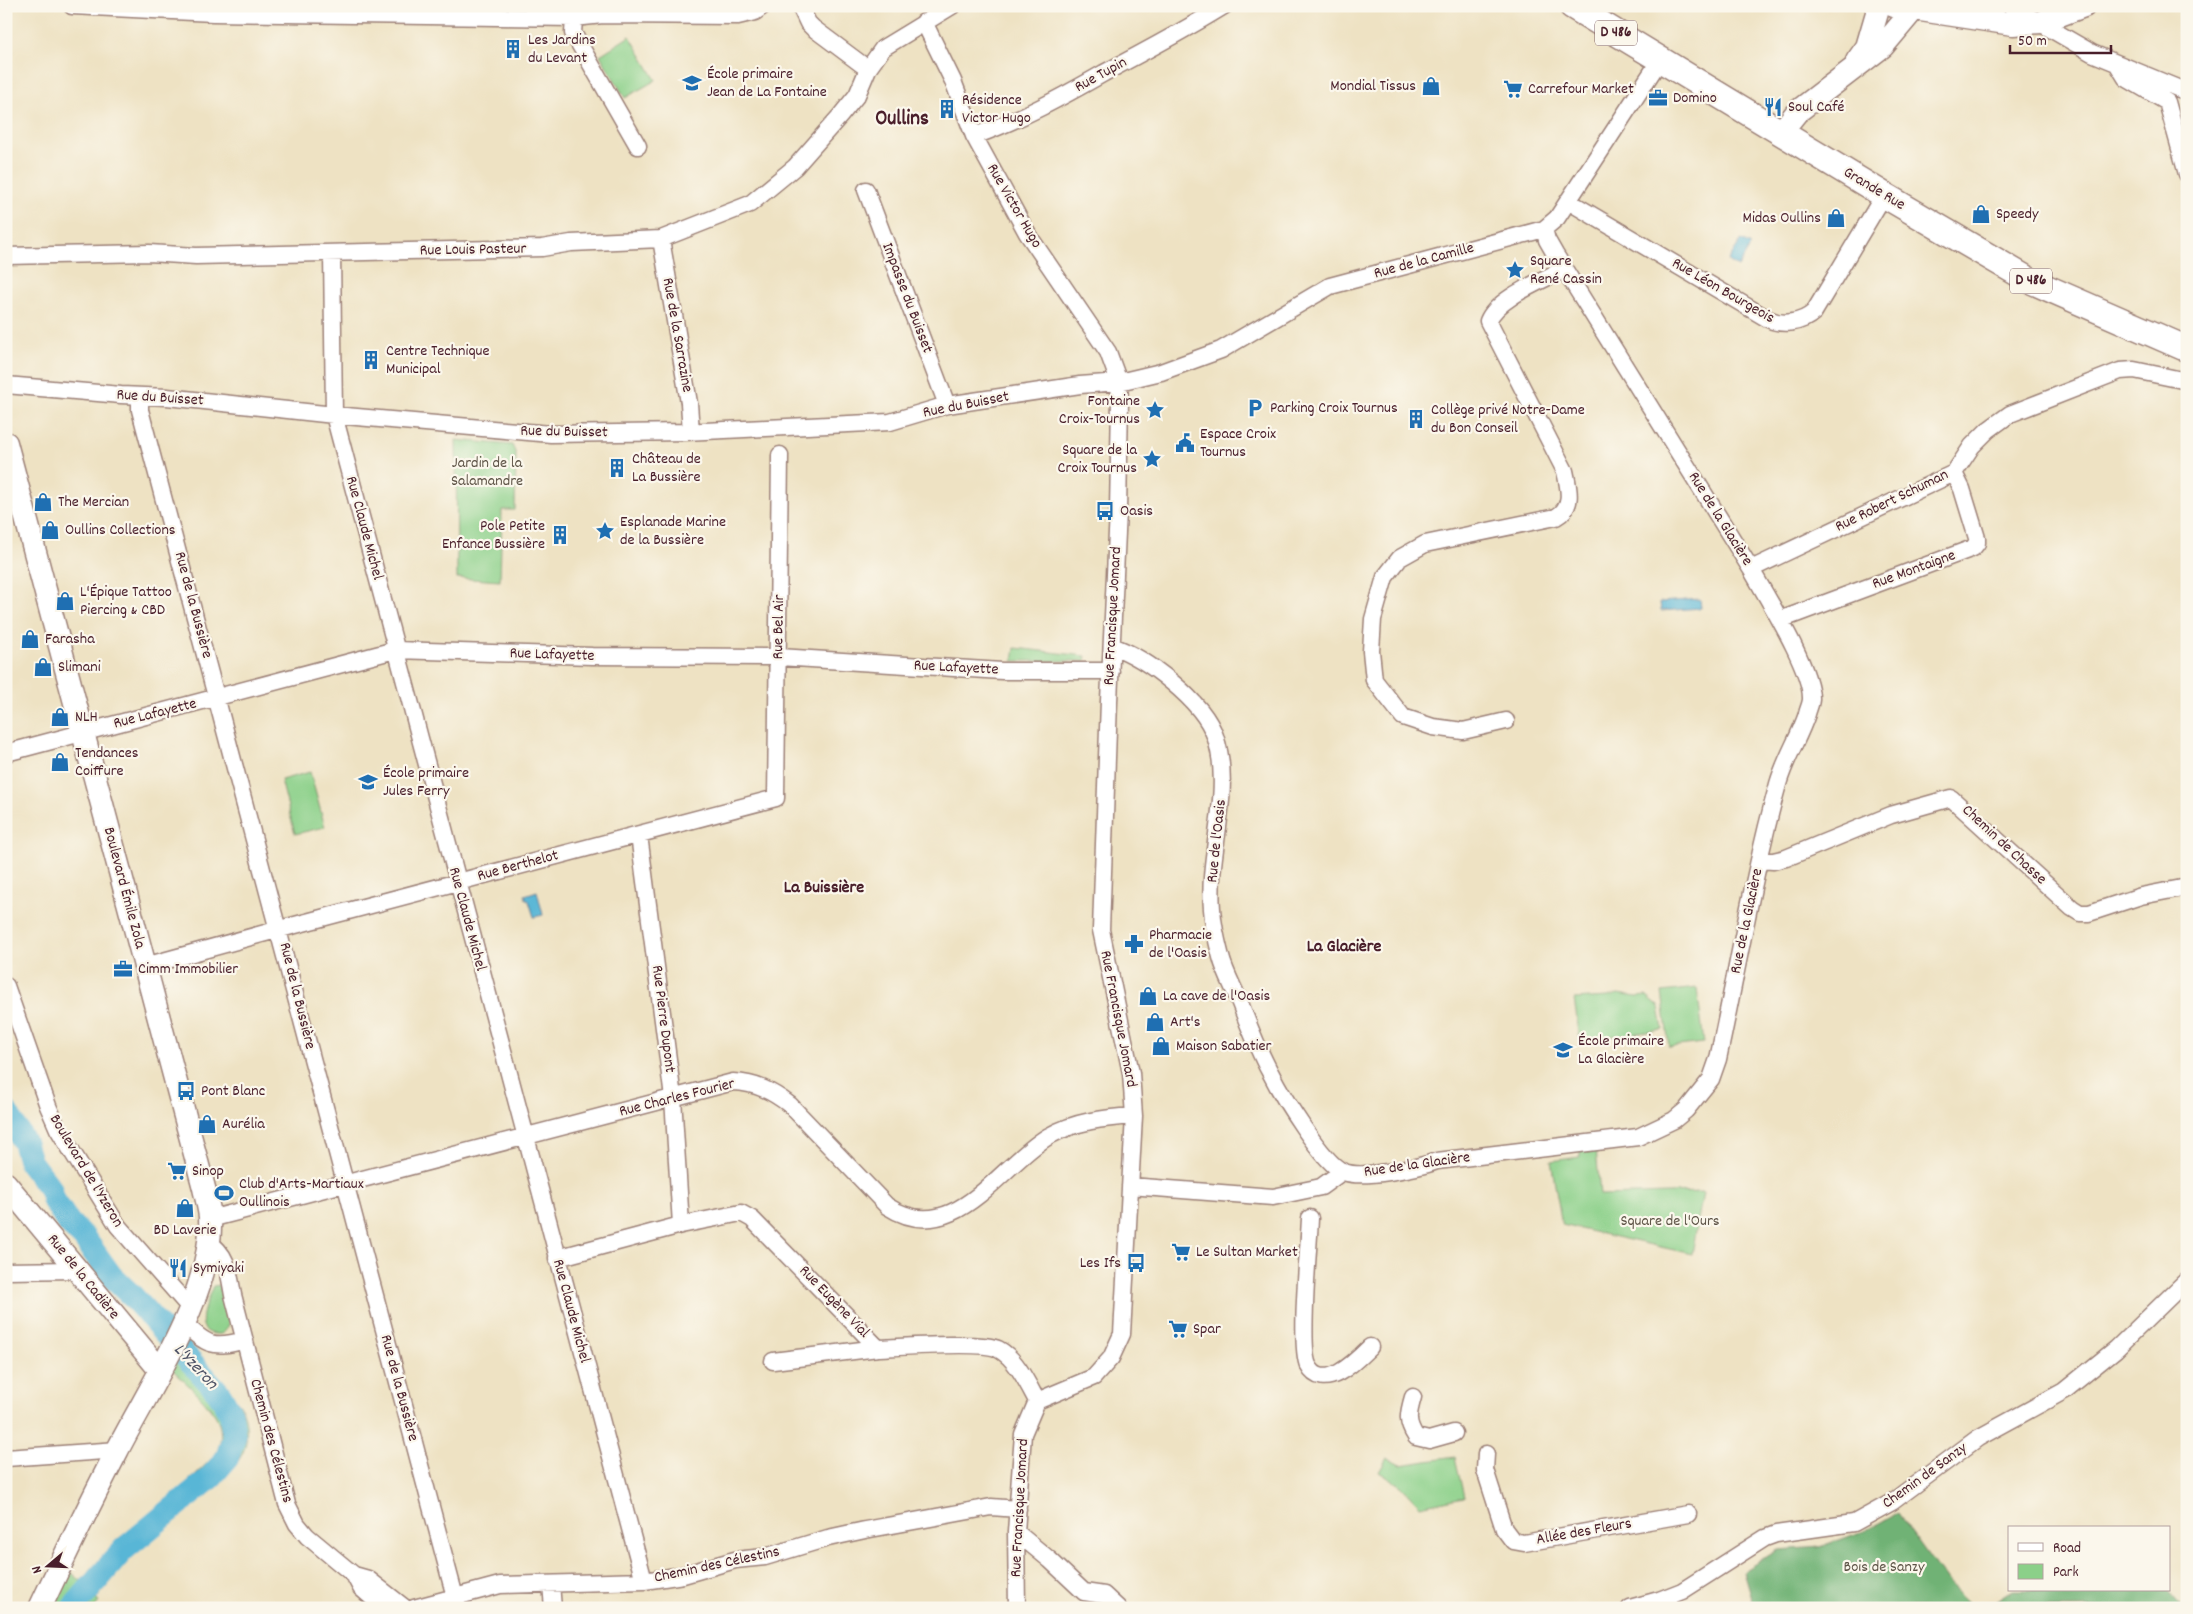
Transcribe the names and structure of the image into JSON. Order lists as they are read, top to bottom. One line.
{"streets":{"main road":["D 486","Grande Rue","Boulevard Émile Zola","Rue de la Cadière"],"street":["Rue Tupin","Rue Victor Hugo","Rue Louis Pasteur","Rue de la Camille","Rue Léon Bourgeois","Impasse du Buisset","Rue de la Sarrazine","Rue du Buisset","Rue Robert Schuman","Rue de la Glacière","Rue Claude Michel","Rue Montaigne","Rue de la Bussière","Rue Francisque Jomard","Rue Bel Air","Rue Lafayette","Rue de l'Oasis","Chemin de Chasse","Rue Berthelot","Rue Pierre Dupont","Rue Charles Fourier","Boulevard de l'Yzeron","Rue Eugène Vial","Chemin des Célestins","Chemin de Sanzy","Allée des Fleurs"]},"crossings":[["Rue Tupin","Rue Victor Hugo"],["Grande Rue","Rue Léon Bourgeois"],["Rue Victor Hugo","Rue Louis Pasteur"],["Rue Victor Hugo","Rue de la Camille"],["Rue Victor Hugo","Rue du Buisset"],["Rue Victor Hugo","Rue Francisque Jomard"],["Rue Louis Pasteur","Rue de la Sarrazine"],["Rue Louis Pasteur","Rue Claude Michel"],["Rue de la Camille","Rue du Buisset"],["Rue de la Camille","Rue de la Glacière"],["Rue de la Camille","Rue Francisque Jomard"],["Impasse du Buisset","Rue du Buisset"],["Rue de la Sarrazine","Rue du Buisset"],["Rue du Buisset","Rue Claude Michel"],["Rue du Buisset","Rue de la Bussière"],["Rue du Buisset","Rue Francisque Jomard"],["Rue Robert Schuman","Rue de la Glacière"],["Rue Robert Schuman","Rue Montaigne"],["Rue de la Glacière","Rue Montaigne"],["Rue de la Glacière","Rue Francisque Jomard"],["Rue de la Glacière","Rue de l'Oasis"],["Rue de la Glacière","Chemin de Chasse"],["Rue Claude Michel","Rue Lafayette"],["Rue Claude Michel","Rue Berthelot"],["Rue Claude Michel","Rue Charles Fourier"],["Rue Claude Michel","Chemin des Célestins"],["Rue de la Bussière","Rue Lafayette"],["Rue de la Bussière","Rue Berthelot"],["Rue de la Bussière","Rue Charles Fourier"],["Rue de la Bussière","Chemin des Célestins"],["Rue Francisque Jomard","Rue Lafayette"],["Rue Francisque Jomard","Rue de l'Oasis"],["Rue Francisque Jomard","Rue Charles Fourier"],["Rue Francisque Jomard","Rue Eugène Vial"],["Rue Francisque Jomard","Chemin des Célestins"],["Rue Bel Air","Rue Lafayette"],["Rue Bel Air","Rue Berthelot"],["Rue Lafayette","Boulevard Émile Zola"],["Rue Berthelot","Boulevard Émile Zola"],["Rue Berthelot","Rue Pierre Dupont"],["Boulevard Émile Zola","Rue Charles Fourier"],["Boulevard Émile Zola","Boulevard de l'Yzeron"],["Boulevard Émile Zola","Rue de la Cadière"],["Boulevard Émile Zola","Chemin des Célestins"],["Rue Pierre Dupont","Rue Charles Fourier"],["Rue Pierre Dupont","Rue Eugène Vial"]],"districts":["Oullins","La Buissière","La Glacière"],"water":["L'Yzeron"],"parks":["Jardin de la Salamandre","Square de l'Ours","Bois de Sanzy"],"places":{"building":["Les Jardins du Levant","Résidence Victor Hugo","Centre Technique Municipal","Collège privé Notre-Dame du Bon Conseil","Château de La Bussière","Pole Petite Enfance Bussière"],"school or university":["École primaire Jean de La Fontaine","École primaire Jules Ferry","École primaire La Glacière"],"shop":["Mondial Tissus","Speedy","Midas Oullins","The Mercian","Oullins Collections","L'Épique Tattoo Piercing & CBD","Farasha","Slimani","NLH","Tendances Coiffure","La cave de l'Oasis","Art's","Maison Sabatier","Aurélia","BD Laverie"],"supermarket":["Carrefour Market","Sinop","Le Sultan Market","Spar"],"office":["Domino","Cimm Immobilier"],"restaurant":["Soul Café","Symiyaki"],"place":["Square René Cassin","Fontaine Croix-Tournus","Square de la Croix Tournus","Esplanade Marine de la Bussière"],"parking":["Parking Croix Tournus"],"public building":["Espace Croix Tournus"],"bus stop":["Oasis","Pont Blanc","Les Ifs"],"pharmacy":["Pharmacie de l'Oasis"],"sports":["Club d'Arts-Martiaux Oullinois"]},"legend":["Road","Park"],"scale_bar":"50 m","north":"left"}
